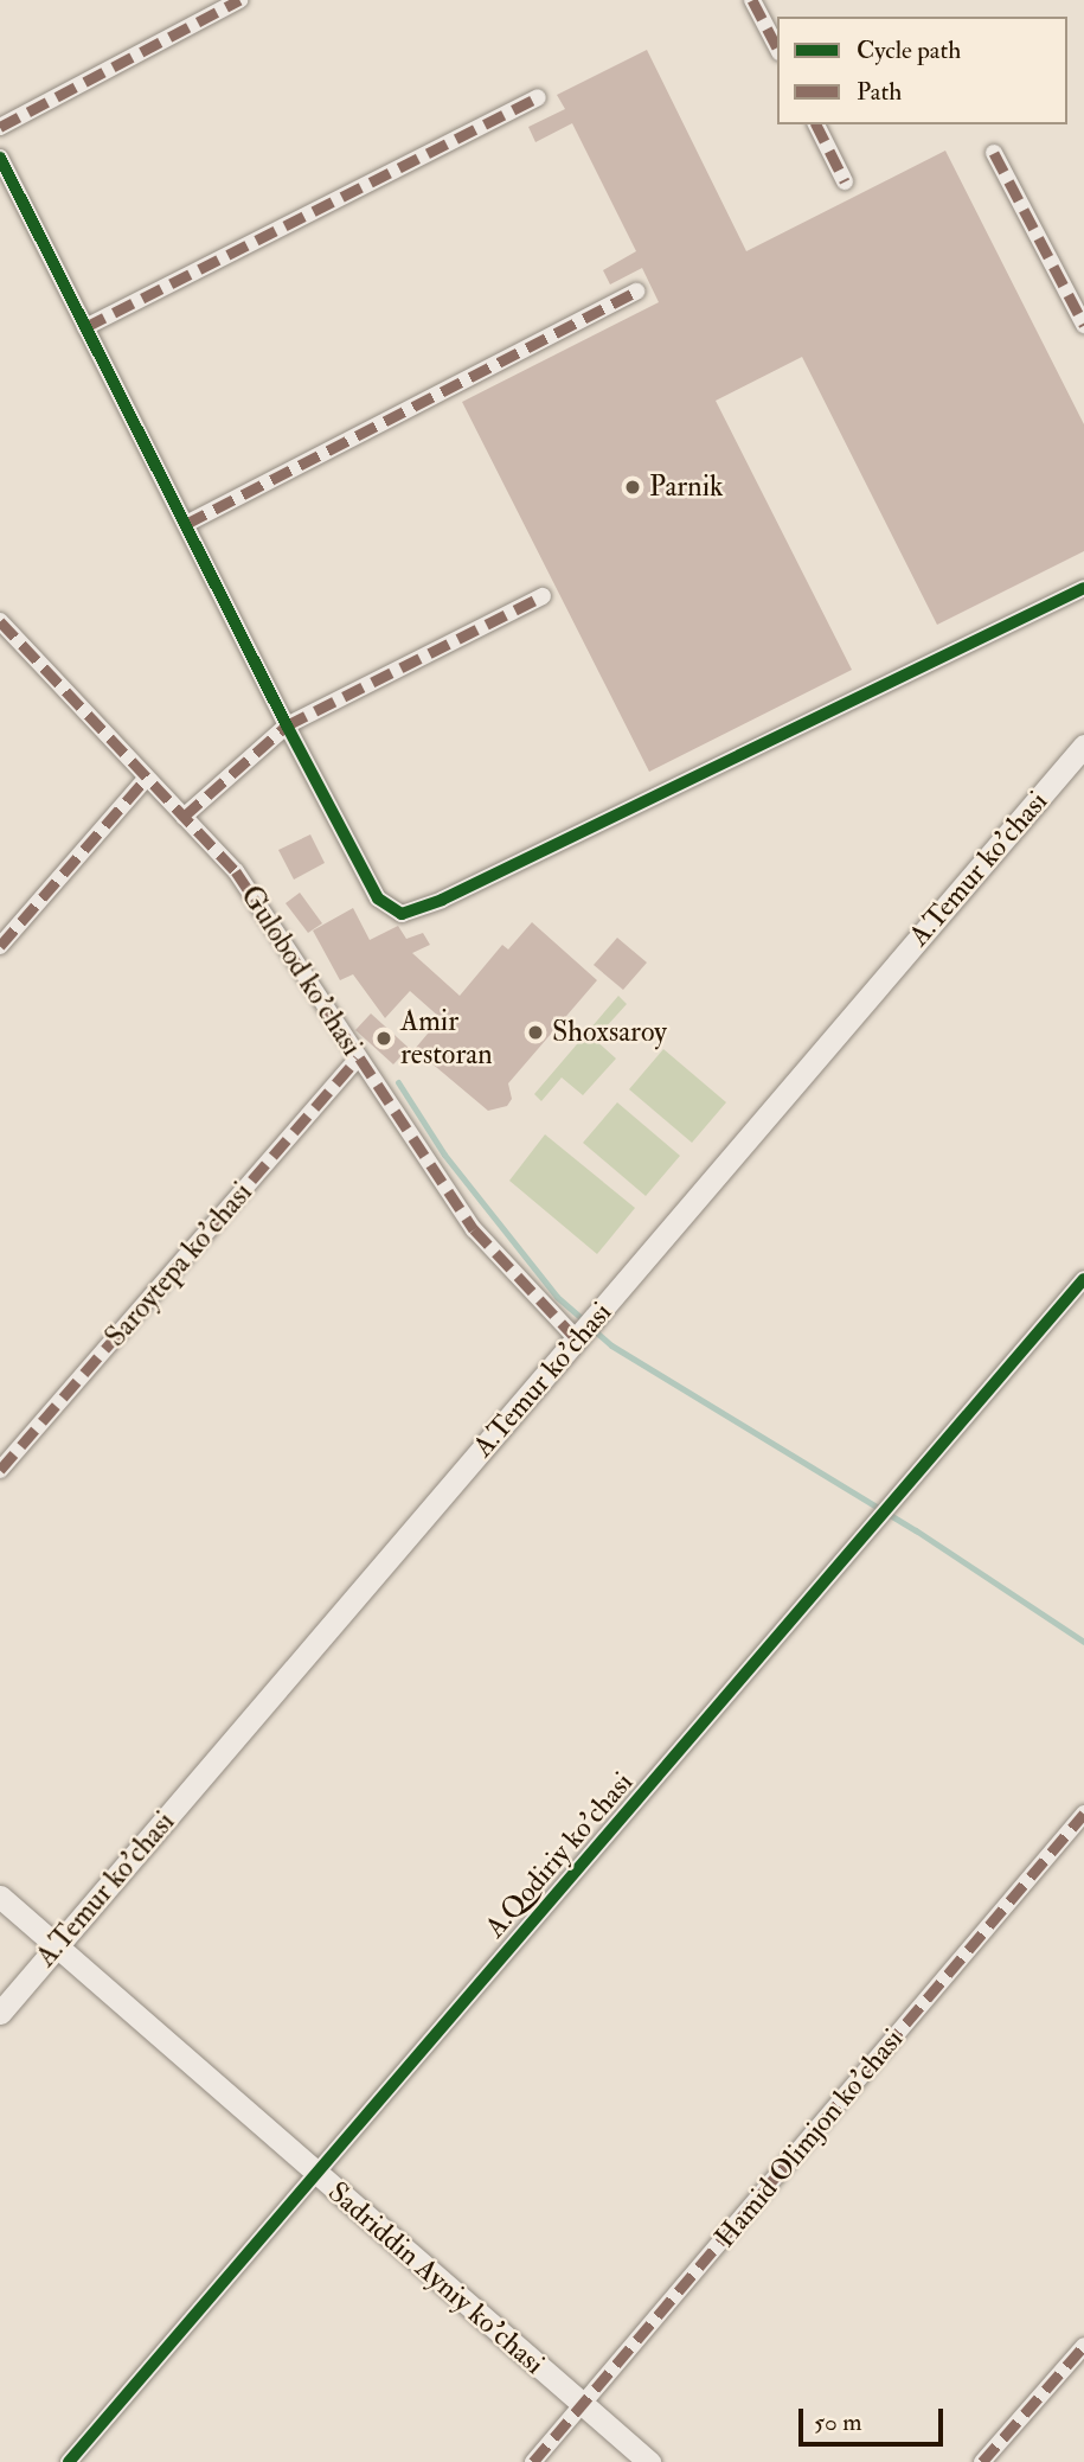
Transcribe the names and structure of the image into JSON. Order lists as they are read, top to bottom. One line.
{"streets":{"main road":["A.Temur ko'chasi","Sadriddin Ayniy ko'chasi"],"street":["Gulobod ko'chasi","Saroytepa ko'chasi","A.Qodiriy ko'chasi","Hamid Olimjon ko'chasi"]},"crossings":[["A.Temur ko'chasi","Gulobod ko'chasi"],["A.Temur ko'chasi","Sadriddin Ayniy ko'chasi"],["Gulobod ko'chasi","Saroytepa ko'chasi"],["A.Qodiriy ko'chasi","Sadriddin Ayniy ko'chasi"],["Hamid Olimjon ko'chasi","Sadriddin Ayniy ko'chasi"]],"places":["Parnik","Shoxsaroy","Amir restoran"],"legend":["Cycle path","Path"],"scale_bar":"50 m"}
